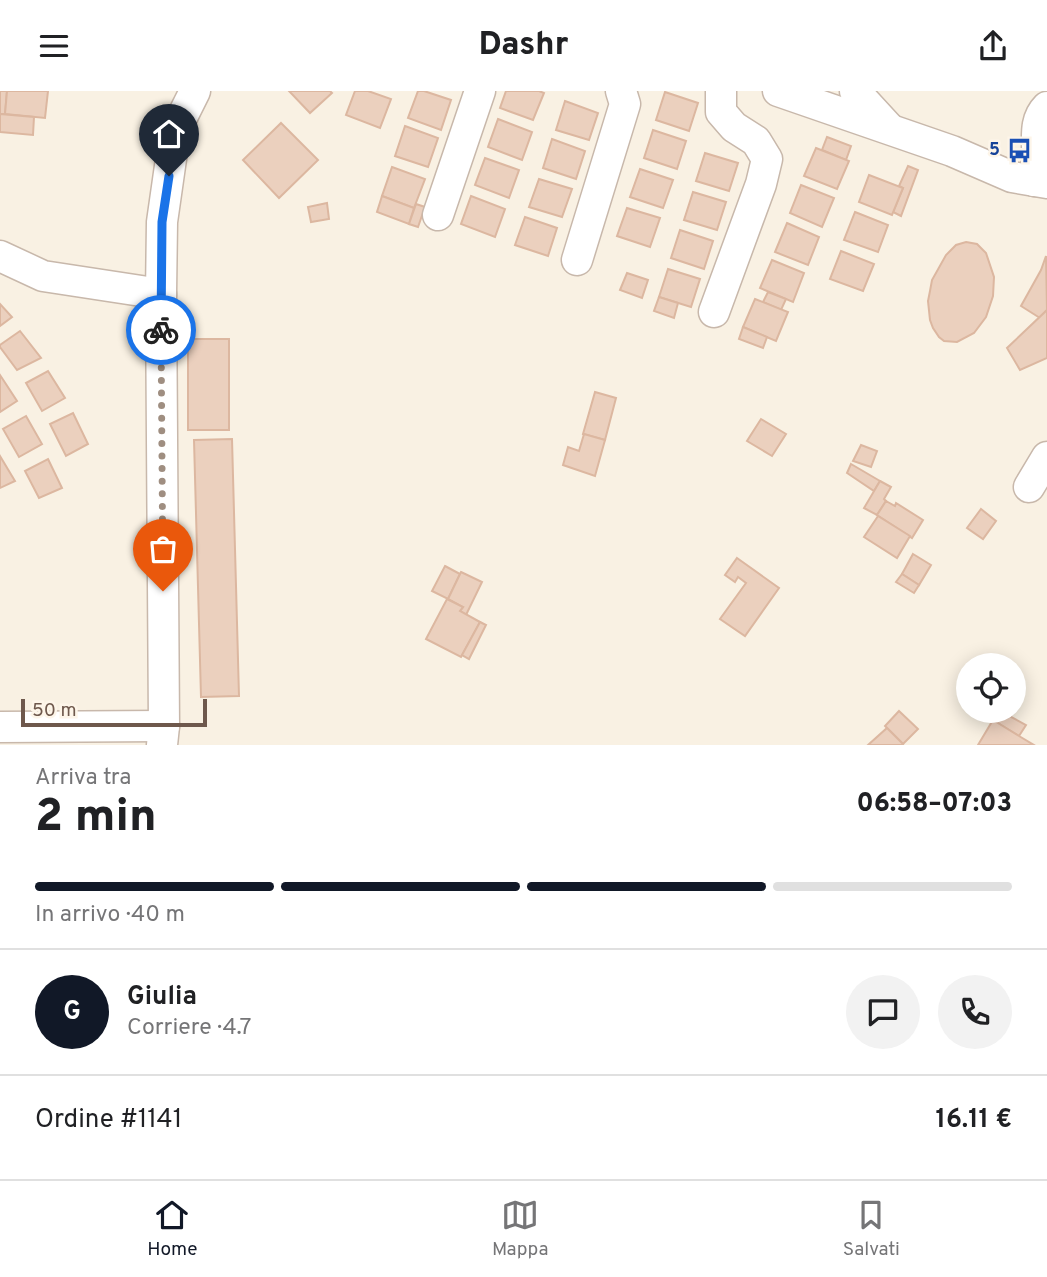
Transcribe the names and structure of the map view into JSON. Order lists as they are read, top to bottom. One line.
{"places":{"bus stop":["5"]},"scale_bar":"50 m","page":{"header":"Dashr","scale":"50 m","heading":["2 min","Arriva tra","06:58–07:03"],"panel":["Giulia","Corriere · 4.7","Ordine #1141","16.11 €"],"bar":"In arrivo · 40 m","round":"G","tabs":["Home","Mappa","Salvati"]}}
